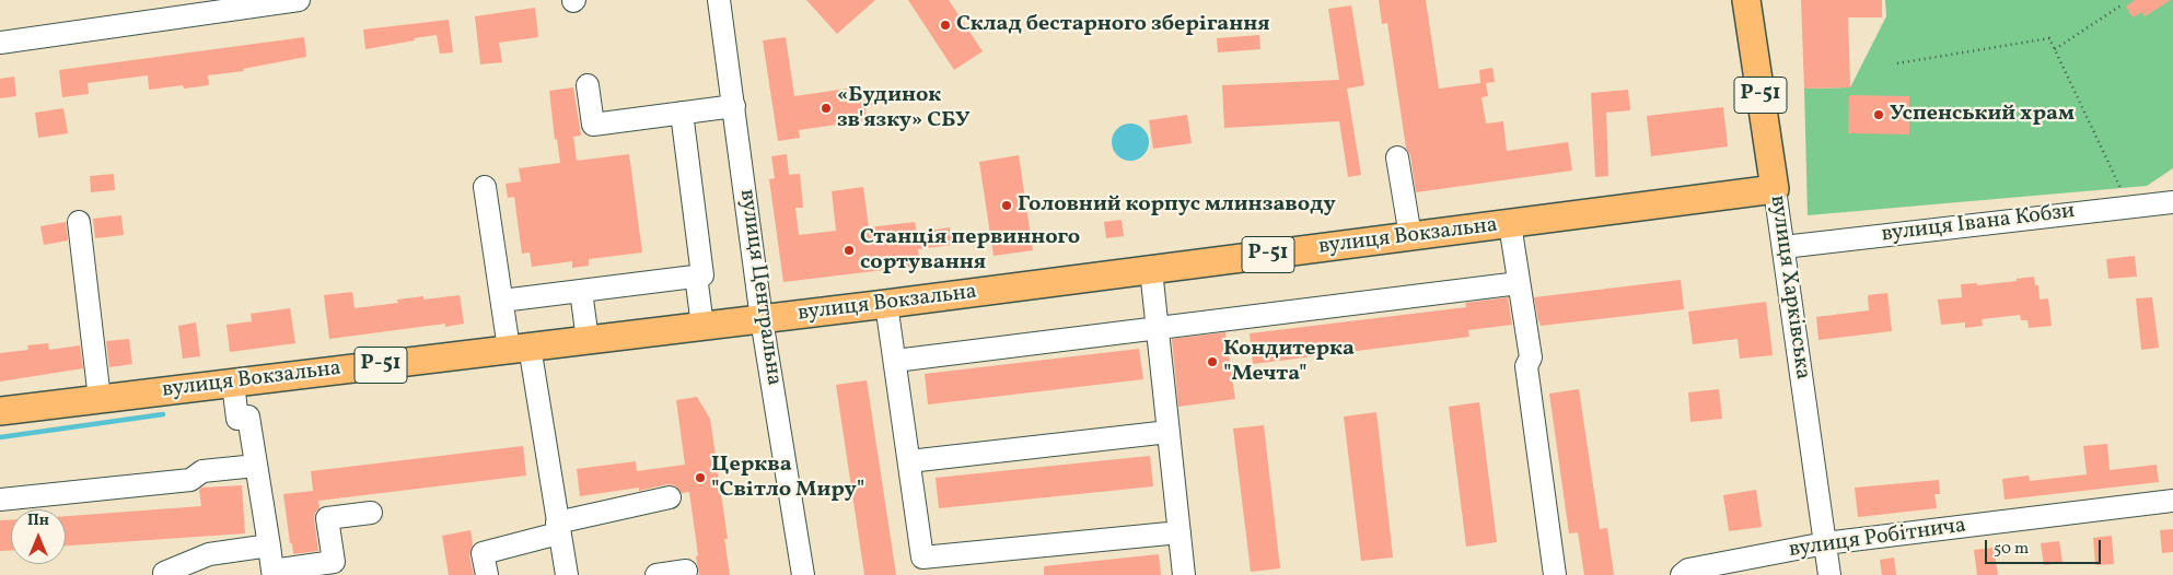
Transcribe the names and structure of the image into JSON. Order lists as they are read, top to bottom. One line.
{"streets":{"main road":["Р-51","вулиця Вокзальна","вулиця Харківська"],"street":["вулиця Івана Кобзи","вулиця Центральна","вулиця Робітнича"]},"crossings":[["вулиця Івана Кобзи","вулиця Харківська"],["вулиця Вокзальна","вулиця Центральна"],["вулиця Вокзальна","вулиця Харківська"],["вулиця Харківська","вулиця Робітнича"]],"places":["Склад бестарного зберігання","«Будинок зв'язку» СБУ","Успенський храм","Головний корпус млинзаводу","Станція первинного сортування","Кондитерка \"Мечта\"","Церква \"Світло Миру\""],"scale_bar":"50 m","north":"top"}
